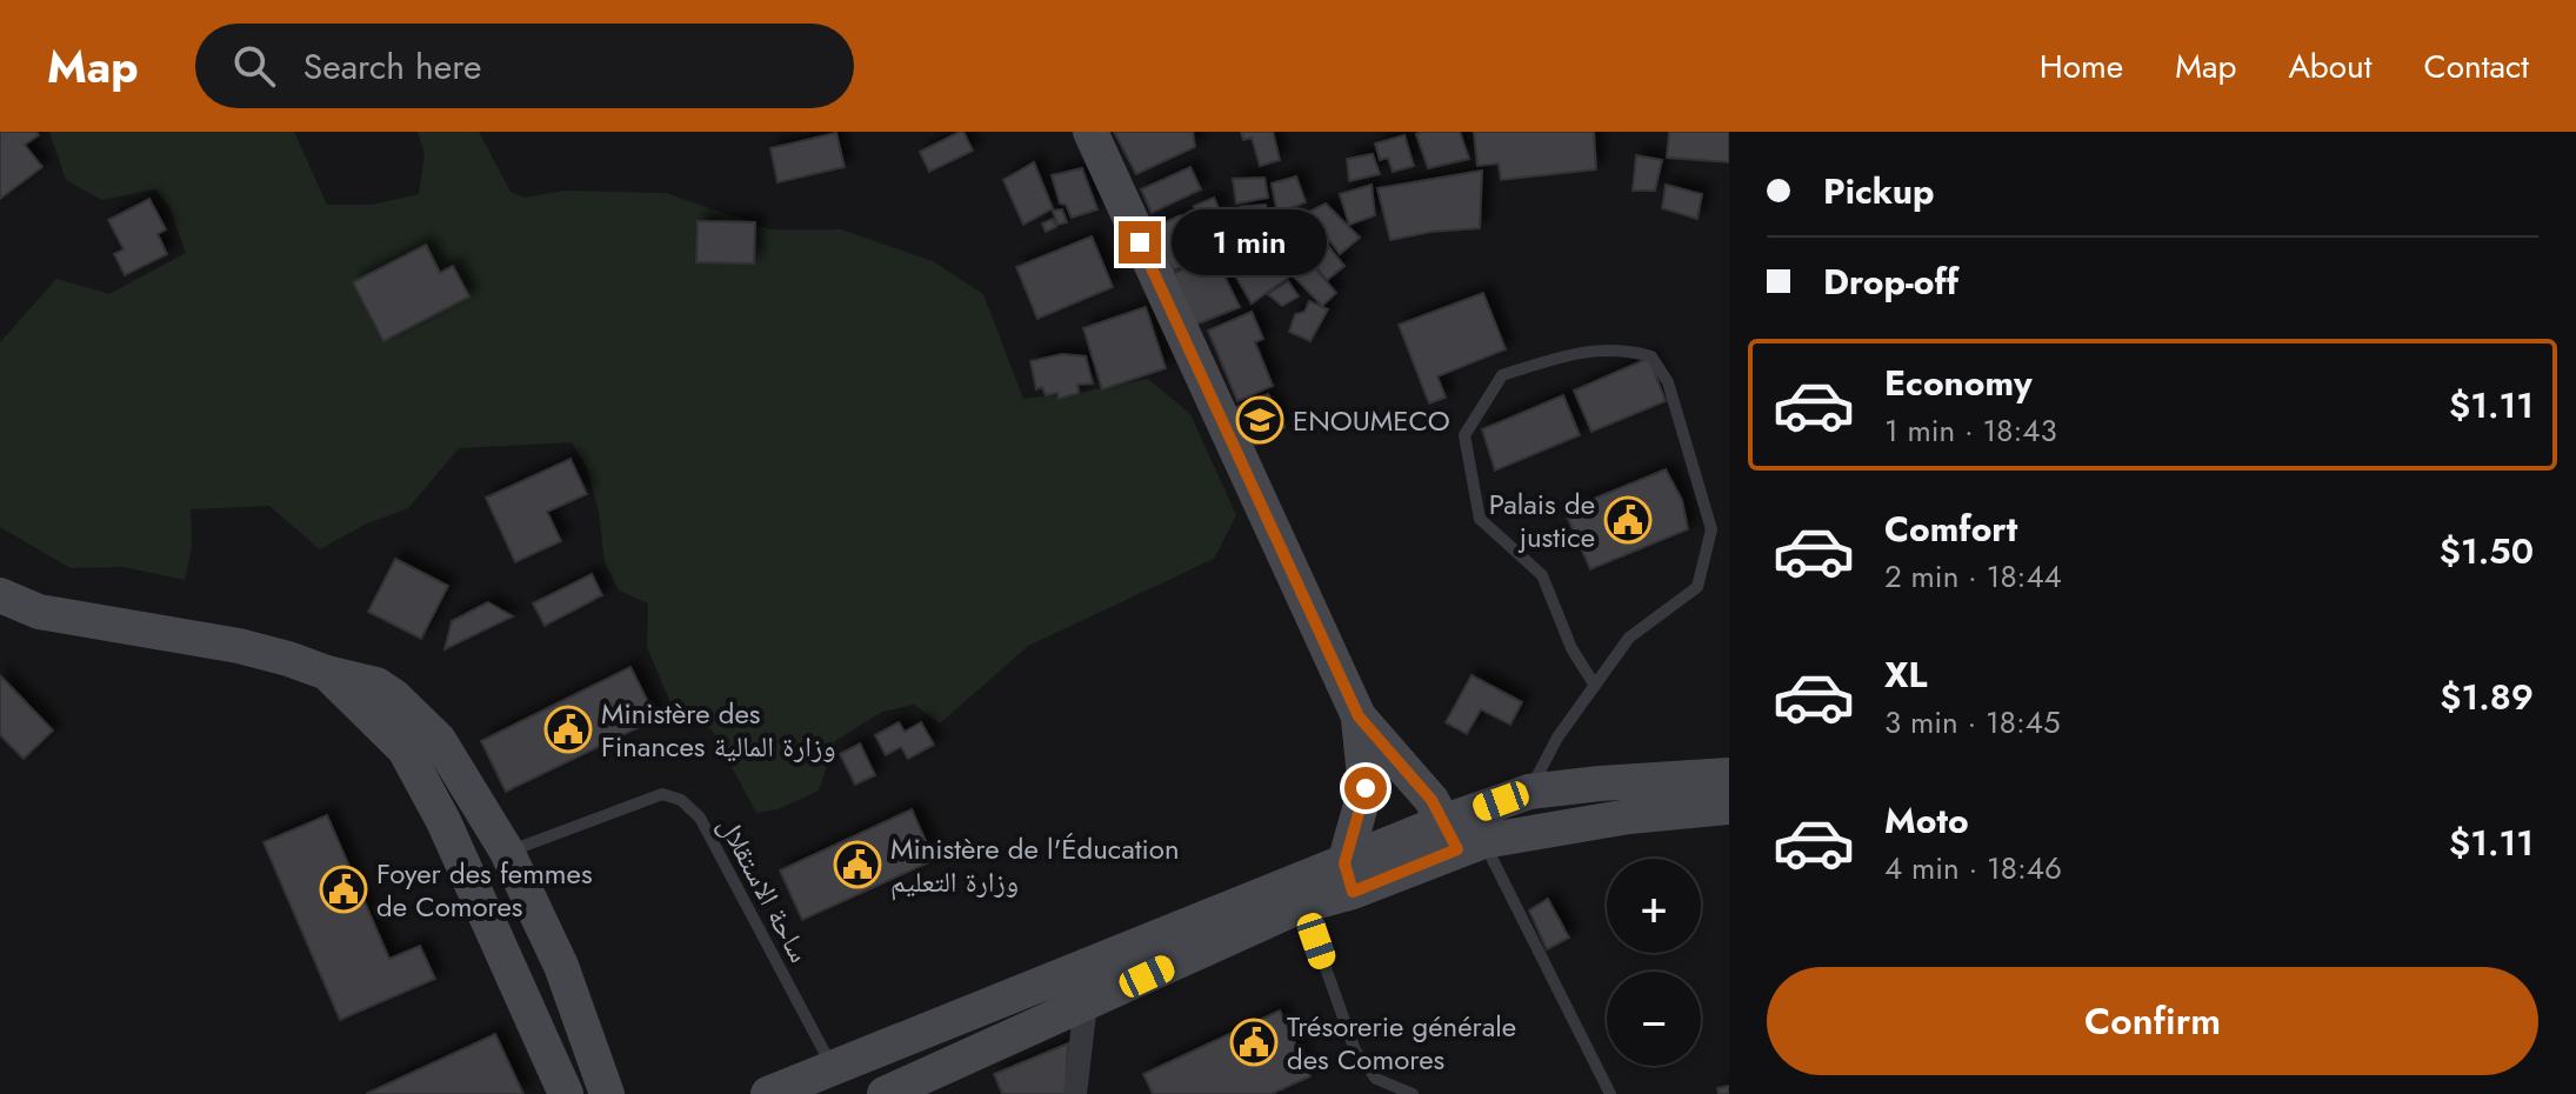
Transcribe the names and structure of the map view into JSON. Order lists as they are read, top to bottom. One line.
{"streets":{"lane":["ساحة الاستقلال"]},"places":{"school or university":["ENOUMECO"],"public building":["Palais de justice","Ministère des Finances وزارة المالية","Ministère de l'Éducation وزارة التعليم","Foyer des femmes de Comores","Trésorerie générale des Comores"]},"page":{"header":"Map","search":"Search here","nav":["Home","Map","About","Contact"],"banner":["Pickup","Drop-off"],"bubble":"1 min","list":[{"name":"Economy","note":"1 min · 18:43","value":"$1.11"},{"name":"Comfort","note":"2 min · 18:44","value":"$1.50"},{"name":"XL","note":"3 min · 18:45","value":"$1.89"},{"name":"Moto","note":"4 min · 18:46","value":"$1.11"}],"map_buttons":["+","−"],"buttons":"Confirm"}}
